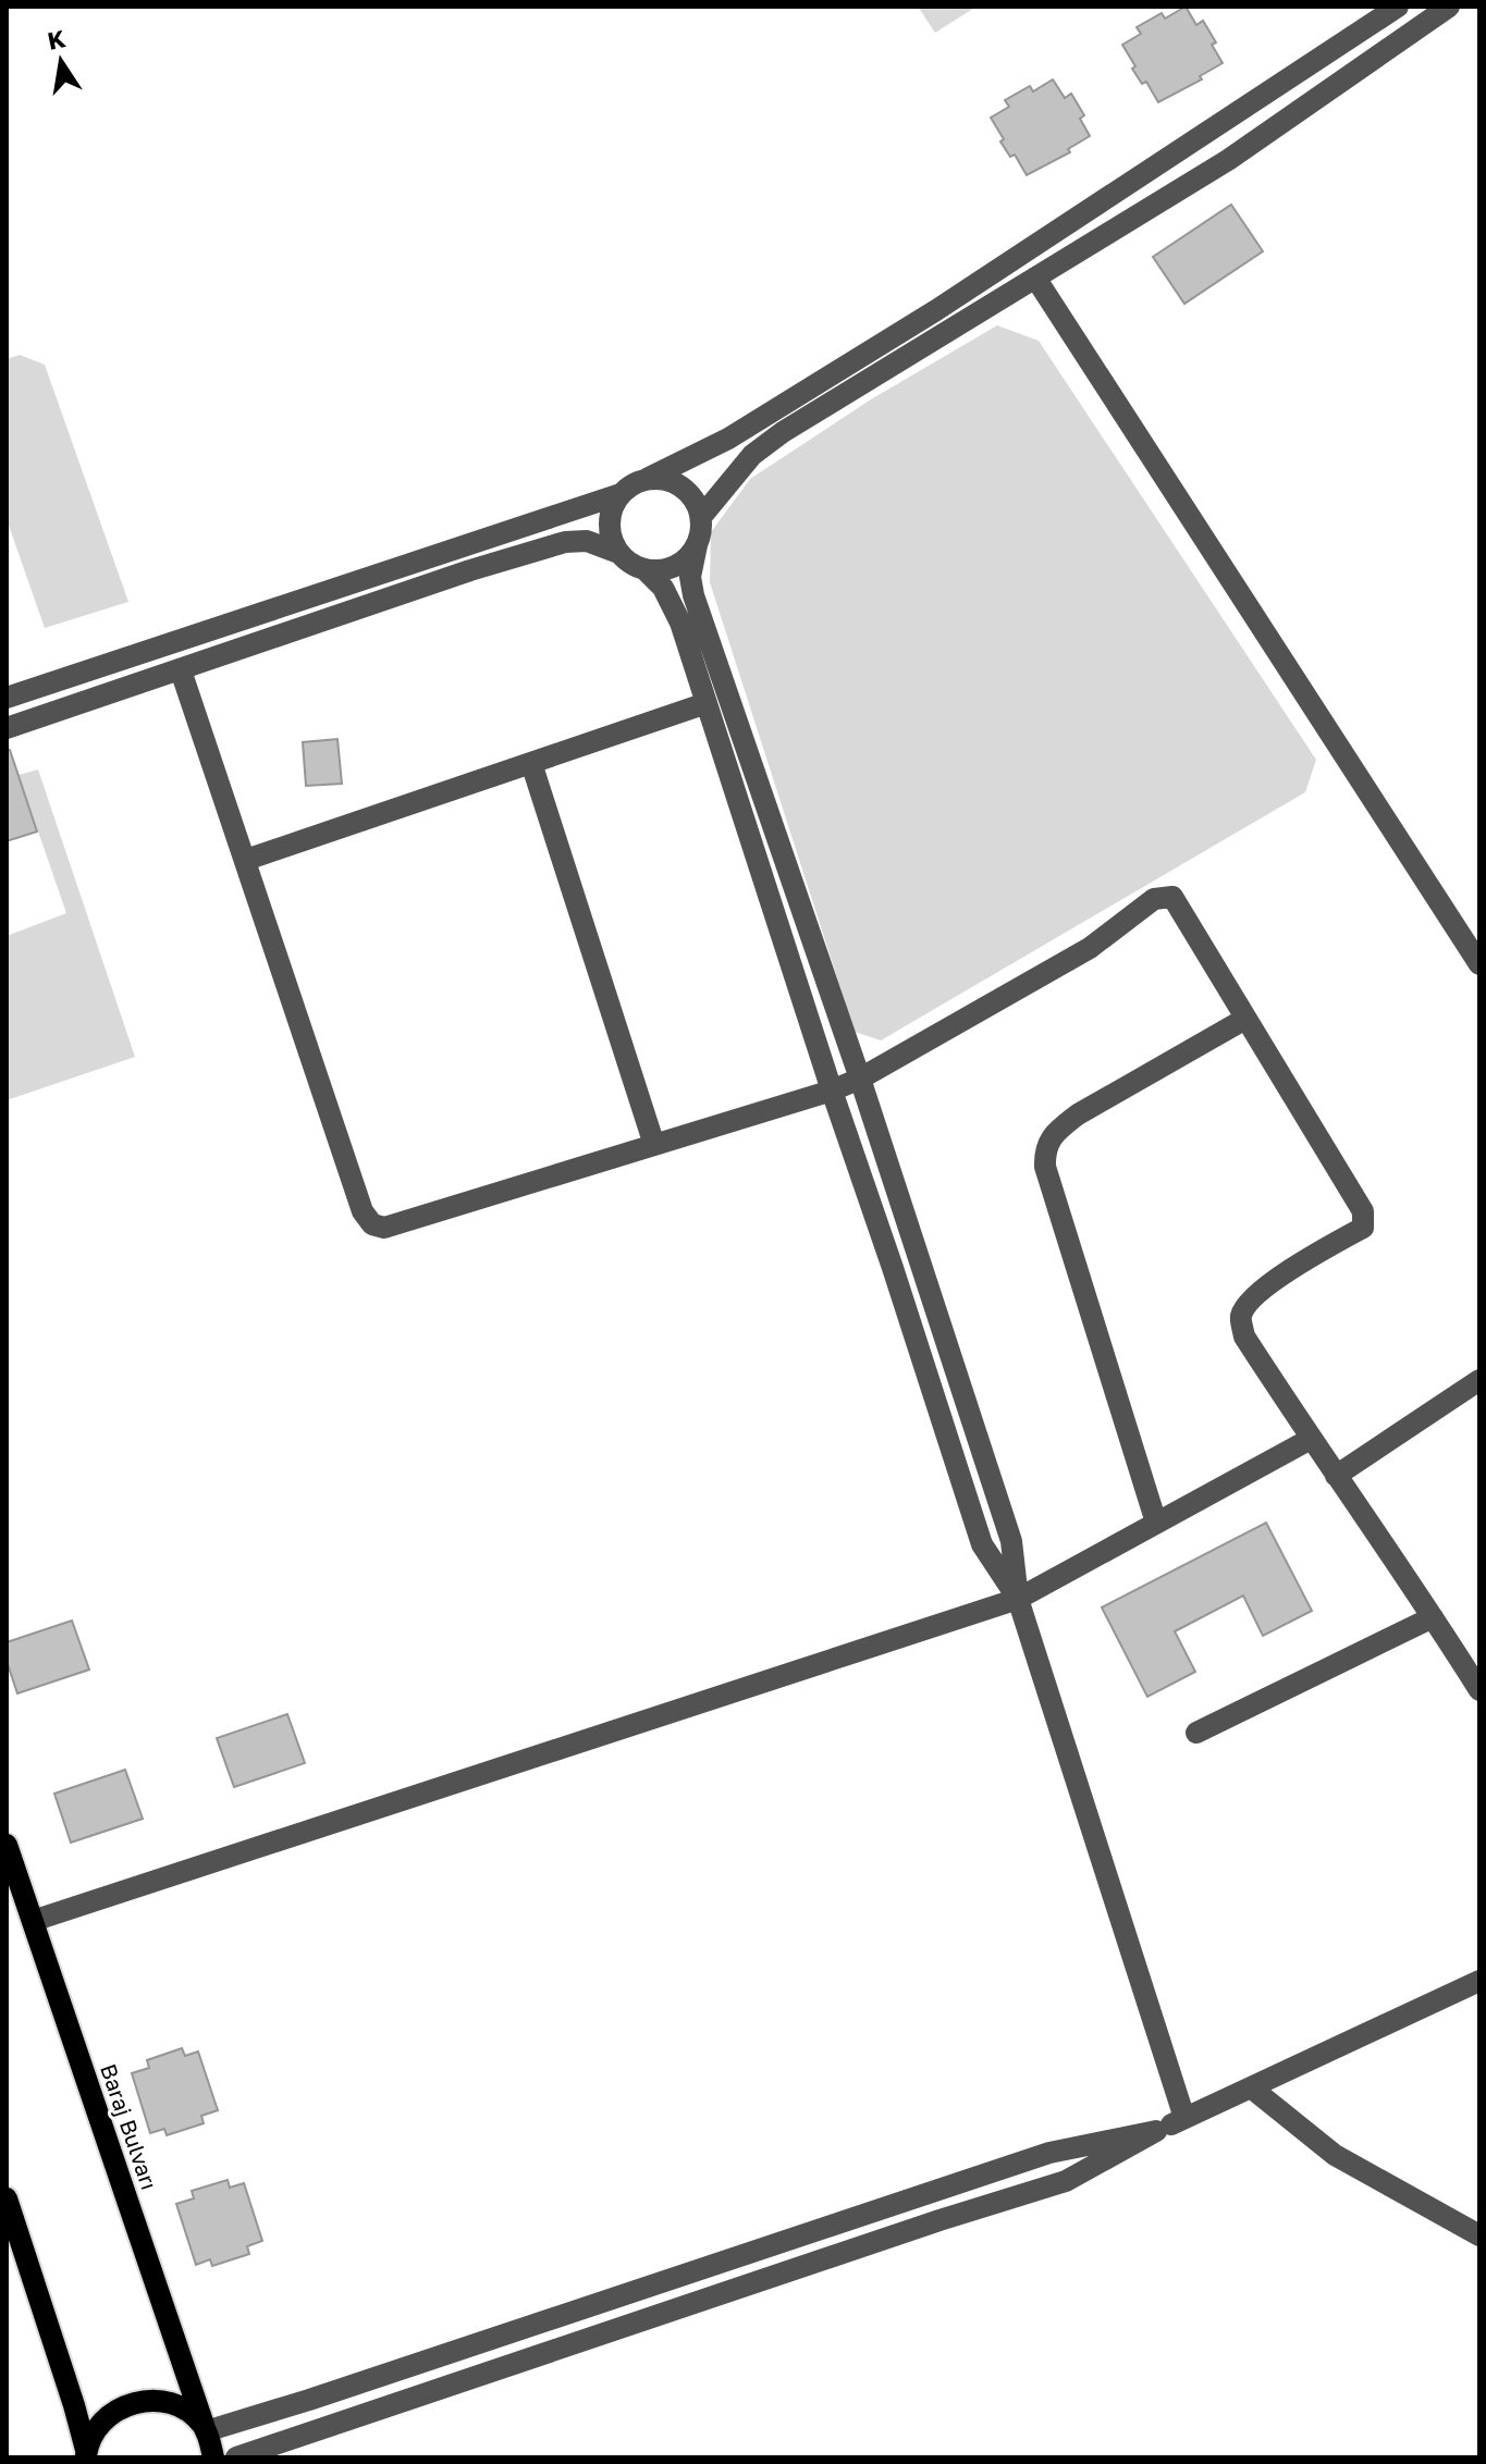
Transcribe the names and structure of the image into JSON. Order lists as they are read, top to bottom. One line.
{"streets":{"main road":["Baraj Bulvarı"]},"north":"top"}
